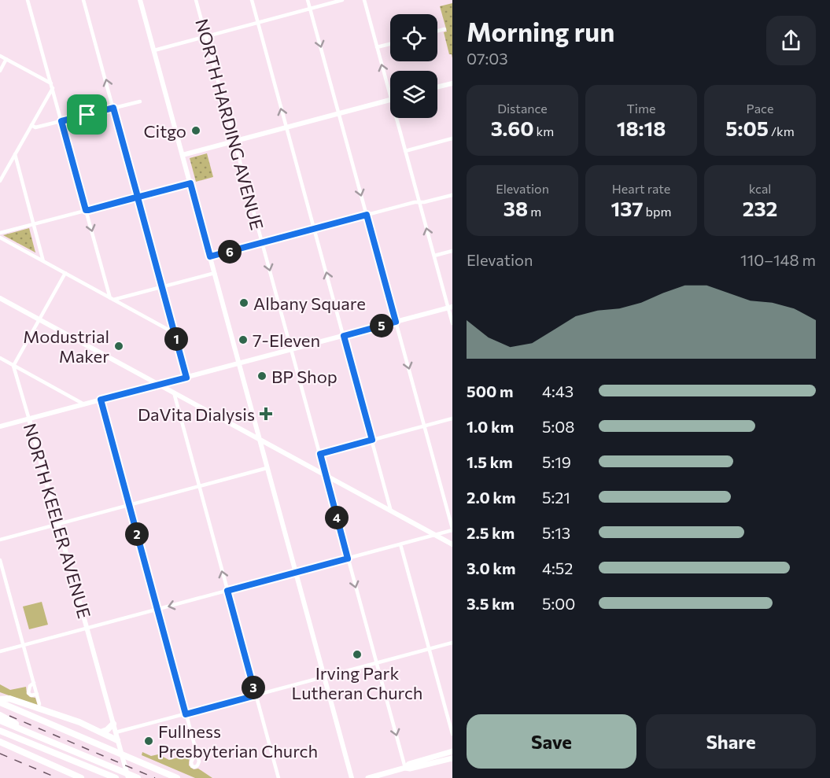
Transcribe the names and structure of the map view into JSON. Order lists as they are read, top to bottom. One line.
{"streets":{"main road":["NORTH KEELER AVENUE"],"street":["NORTH HARDING AVENUE"]},"one_way":["NORTH HARDING AVENUE"],"places":{"other":["Citgo","Albany Square","7-Eleven","Modustrial Maker","BP Shop","Irving Park Lutheran Church","Fullness Presbyterian Church"],"health":["DaVita Dialysis"]},"page":{"heading":["Morning run","07:03"],"stats":[["Distance","3.60 km"],["Time","18:18"],["Pace","5:05 /km"],["Elevation","38 m"],["Heart rate","137 bpm"],["kcal","232"]],"pins":["6","5","1","4","2","3"],"chart":["Elevation","110–148 m"],"list":[{"name":"500 m","note":"4:43"},{"name":"1.0 km","note":"5:08"},{"name":"1.5 km","note":"5:19"},{"name":"2.0 km","note":"5:21"},{"name":"2.5 km","note":"5:13"},{"name":"3.0 km","note":"4:52"},{"name":"3.5 km","note":"5:00"}],"buttons":["Save","Share"]}}
